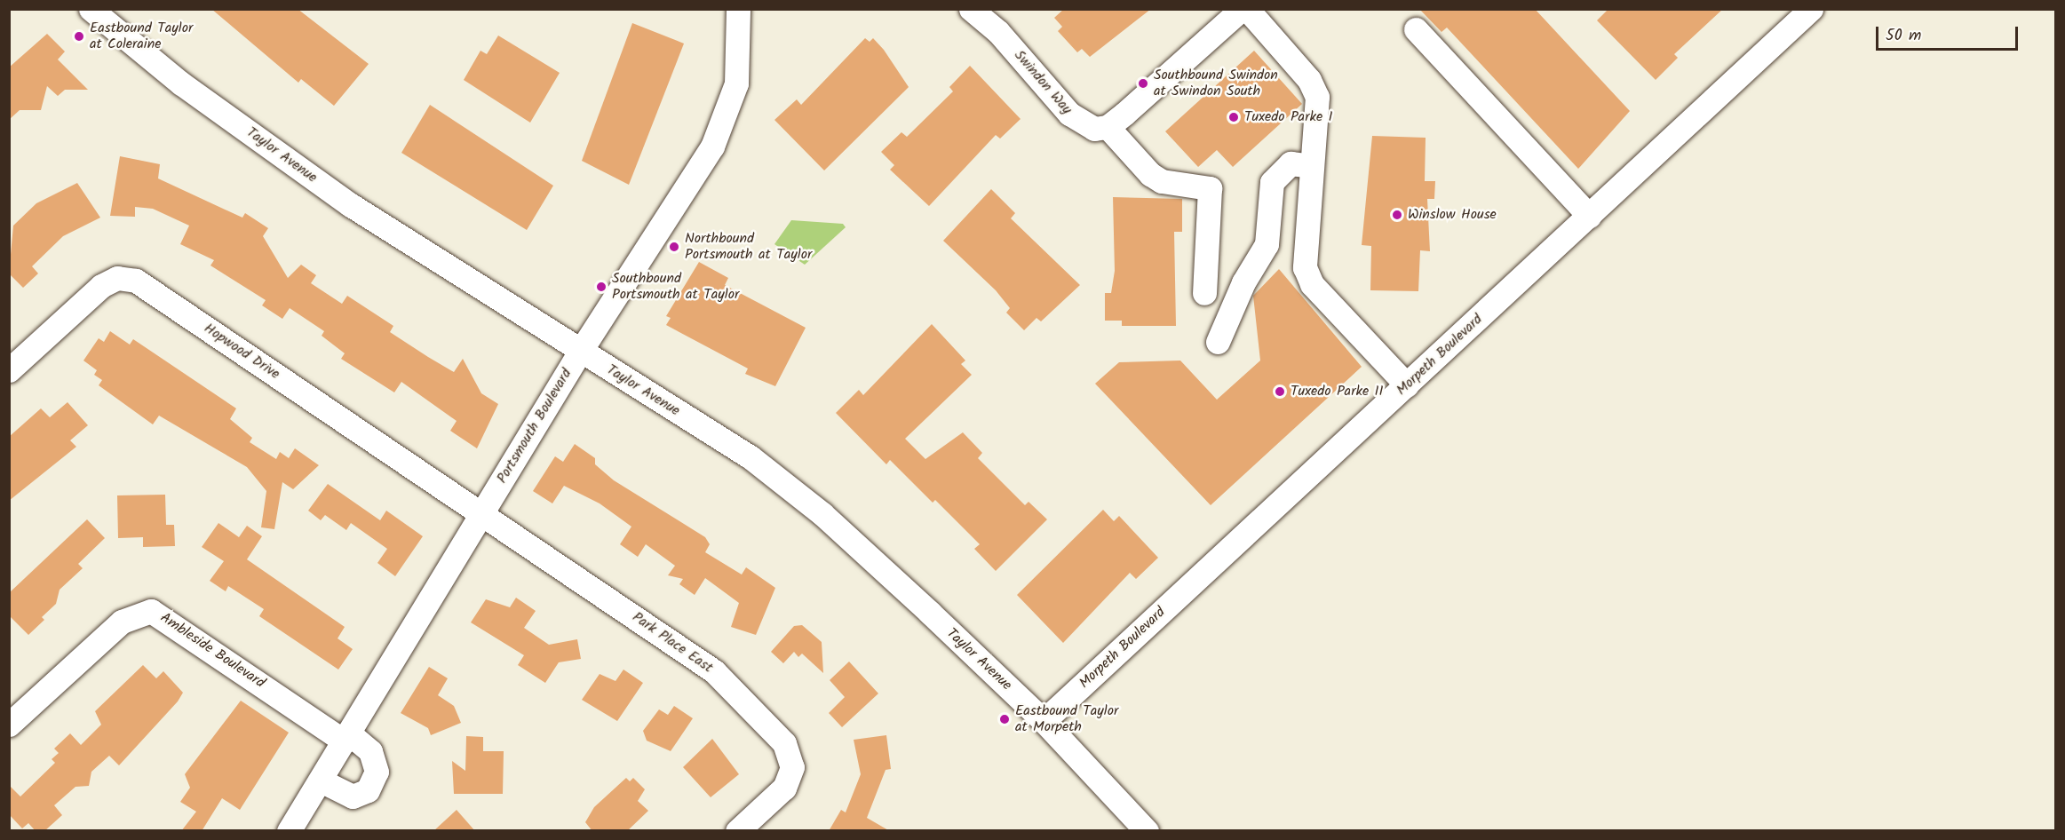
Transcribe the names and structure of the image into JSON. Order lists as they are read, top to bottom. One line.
{"streets":{"street":["Swindon Way","Taylor Avenue","Hopwood Drive","Morpeth Boulevard","Portsmouth Boulevard","Park Place East","Ambleside Boulevard"]},"crossings":[["Taylor Avenue","Morpeth Boulevard"],["Taylor Avenue","Portsmouth Boulevard"],["Hopwood Drive","Portsmouth Boulevard"],["Hopwood Drive","Park Place East"],["Portsmouth Boulevard","Park Place East"],["Portsmouth Boulevard","Ambleside Boulevard"]],"places":["Eastbound Taylor at Coleraine","Southbound Swindon at Swindon South","Tuxedo Parke I","Winslow House","Northbound Portsmouth at Taylor","Southbound Portsmouth at Taylor","Tuxedo Parke II","Eastbound Taylor at Morpeth"],"scale_bar":"50 m"}
